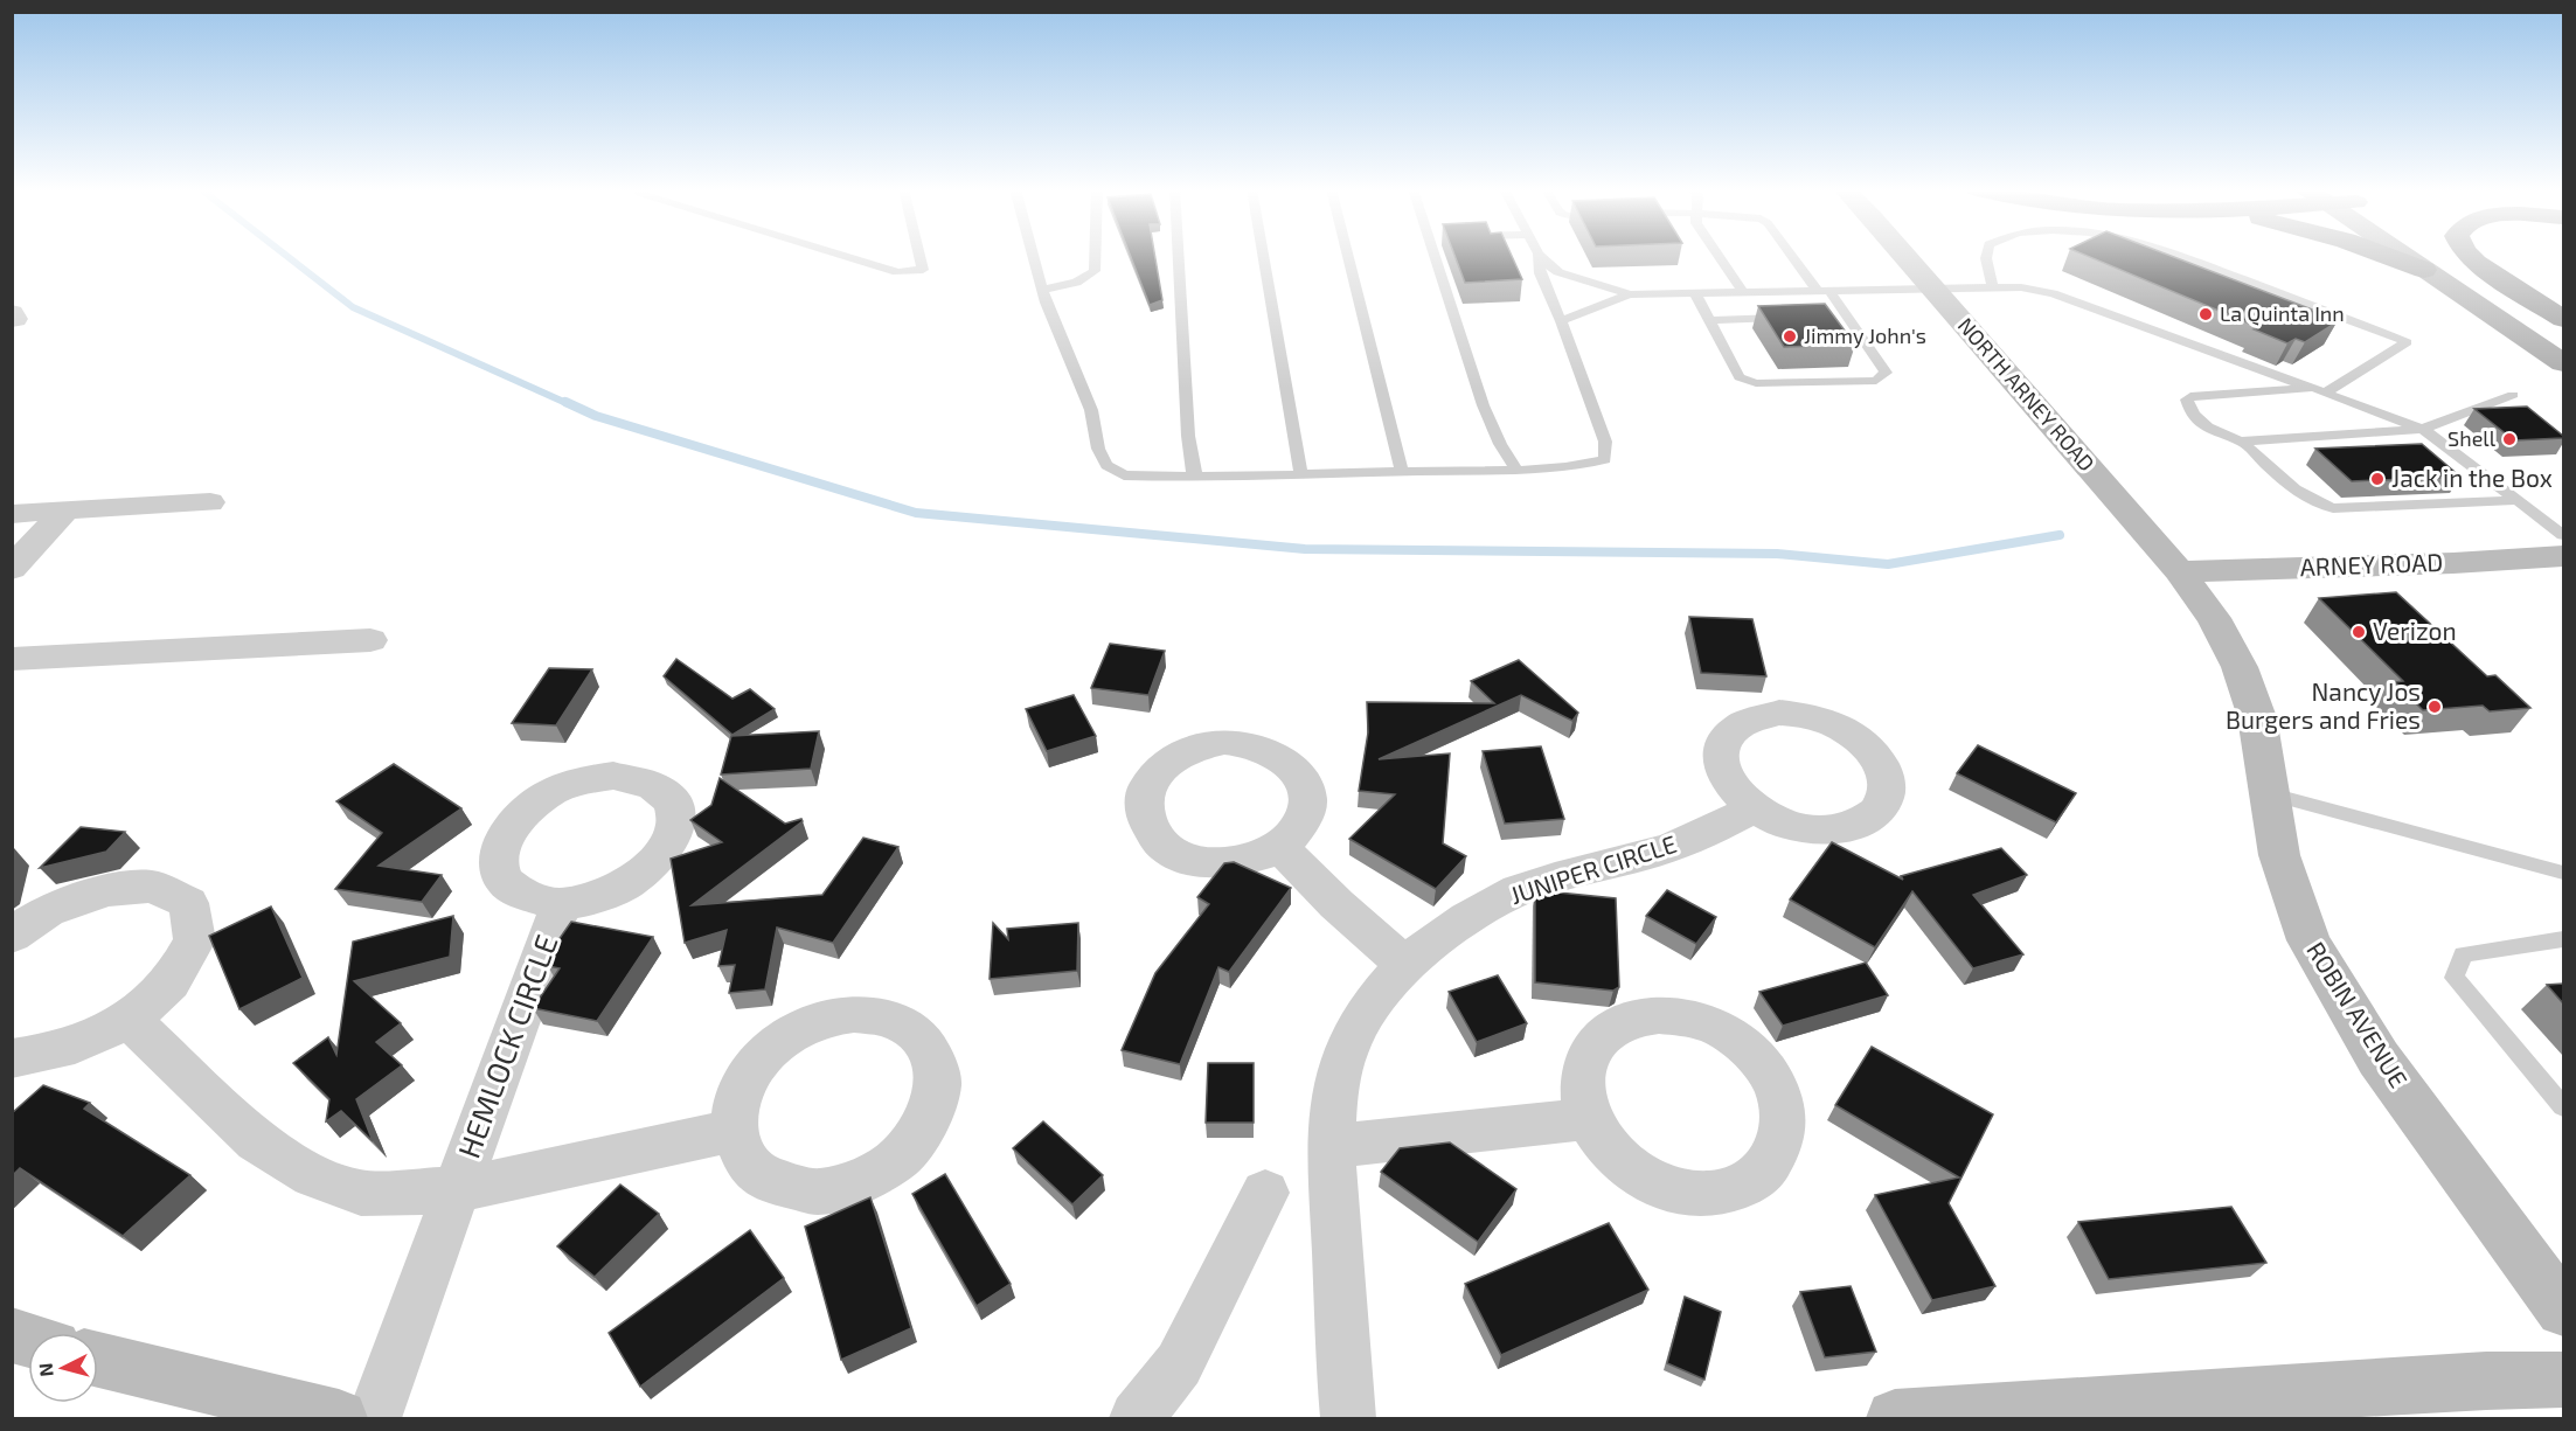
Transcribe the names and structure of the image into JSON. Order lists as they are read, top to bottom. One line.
{"streets":{"main road":["NORTH ARNEY ROAD","ARNEY ROAD","ROBIN AVENUE"],"street":["JUNIPER CIRCLE","HEMLOCK CIRCLE"]},"crossings":[["NORTH ARNEY ROAD","ARNEY ROAD"],["NORTH ARNEY ROAD","ROBIN AVENUE"],["ARNEY ROAD","ROBIN AVENUE"]],"places":["La Quinta Inn","Jimmy John's","Shell","Jack in the Box","Verizon","Nancy Jos Burgers and Fries"],"north":"left"}
